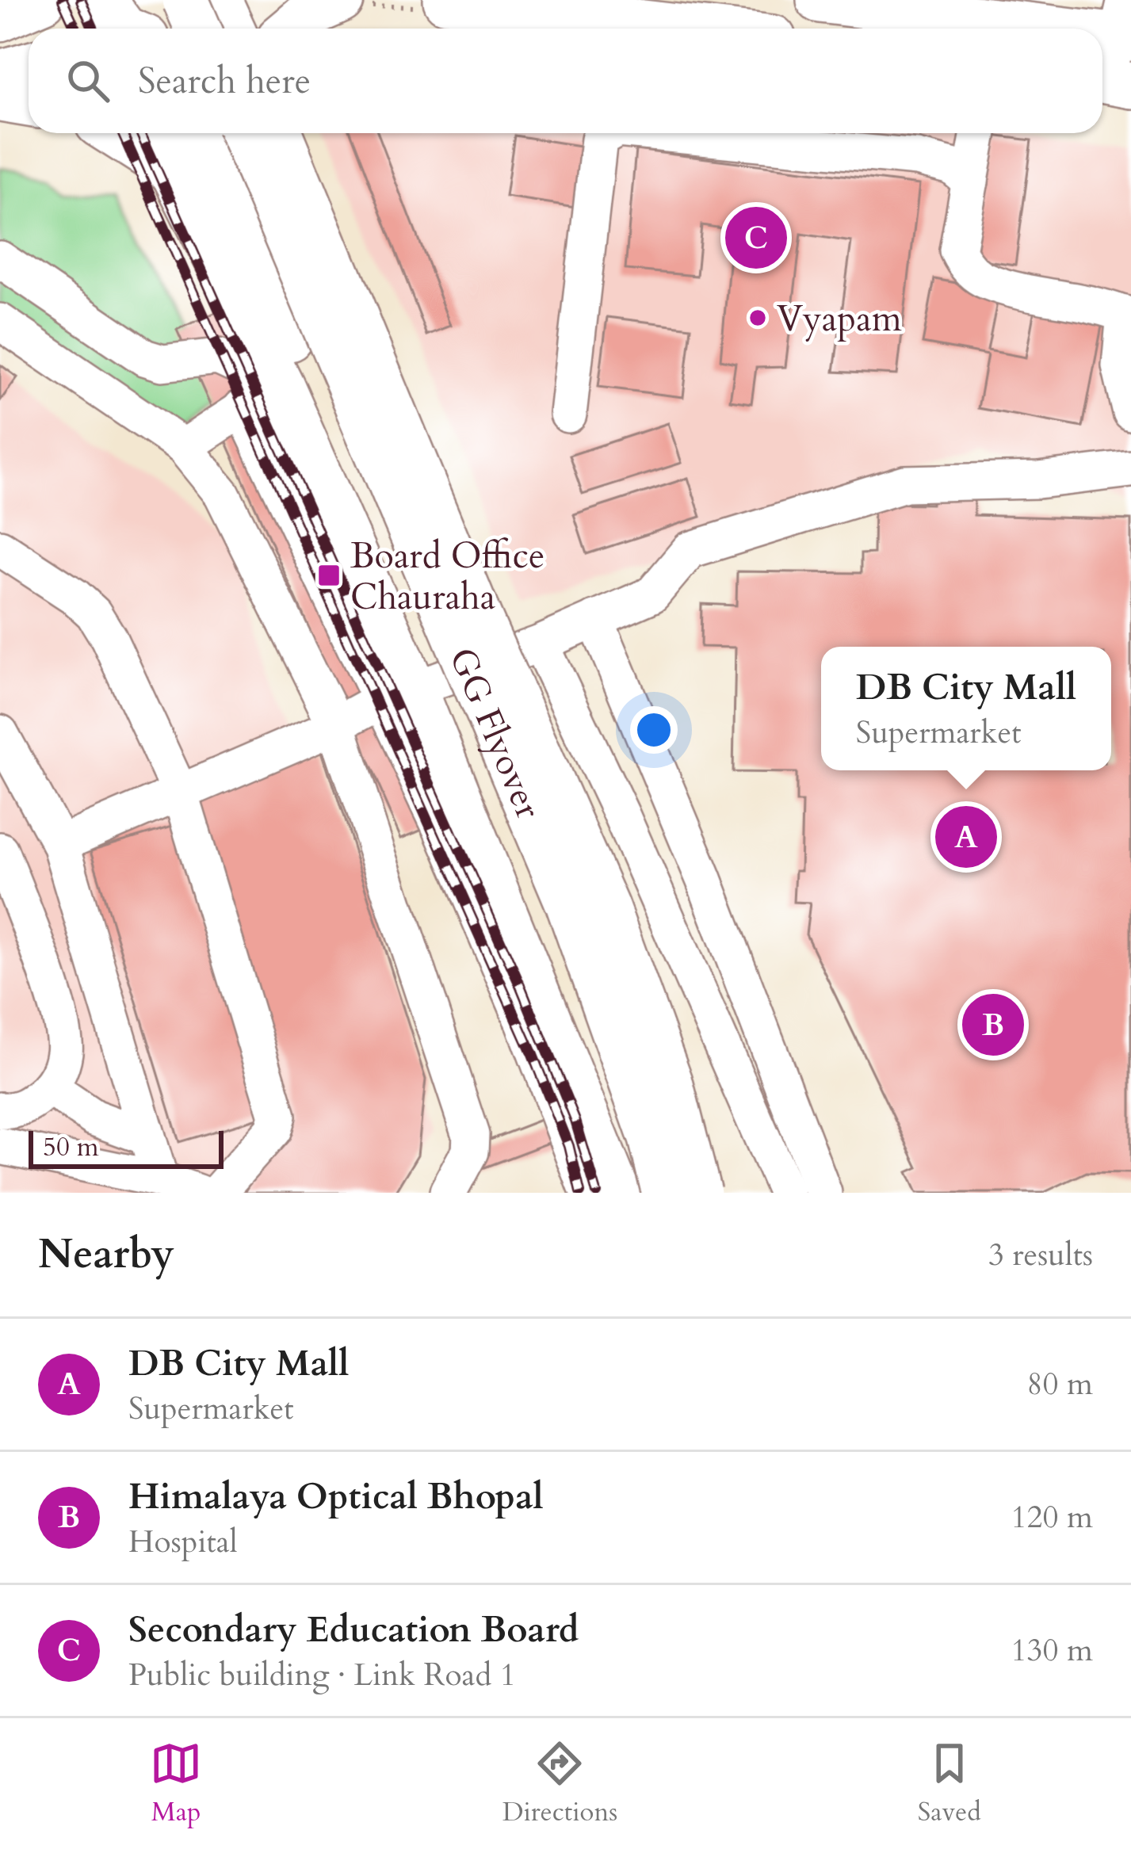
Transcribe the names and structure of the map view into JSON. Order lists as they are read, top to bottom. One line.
{"streets":{"main road":["GG Flyover"]},"places":{"other":["Vyapam"],"transit":["Board Office Chauraha"]},"scale_bar":"50 m","page":{"search":"Search here","pins":["C","A","B"],"popup":["DB City Mall","Supermarket"],"scale":"50 m","heading":["Nearby","3 results"],"list":[{"mark":"A","name":"DB City Mall","note":"Supermarket","value":"80 m"},{"mark":"B","name":"Himalaya Optical Bhopal","note":"Hospital","value":"120 m"},{"mark":"C","name":"Secondary Education Board","note":"Public building · Link Road 1","value":"130 m"}],"nav":["Map","Directions","Saved"]}}
